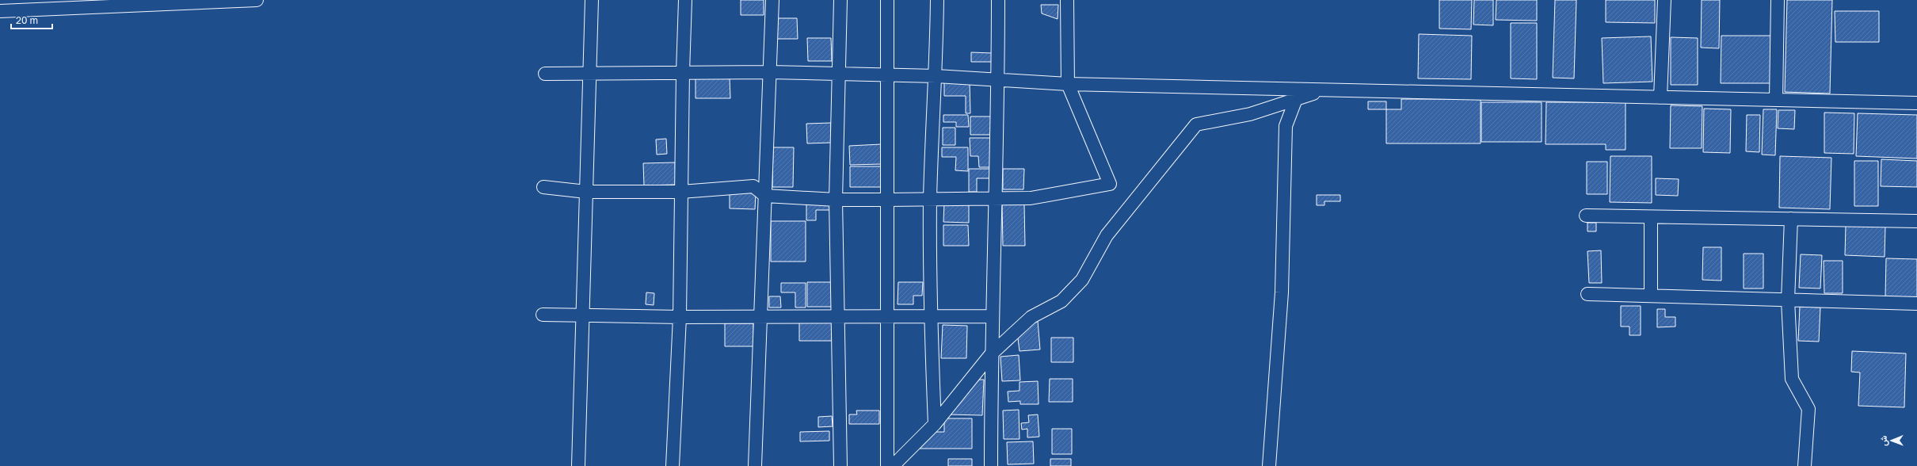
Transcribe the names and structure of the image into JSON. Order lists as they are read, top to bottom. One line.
{"scale_bar":"20 m","north":"left"}
